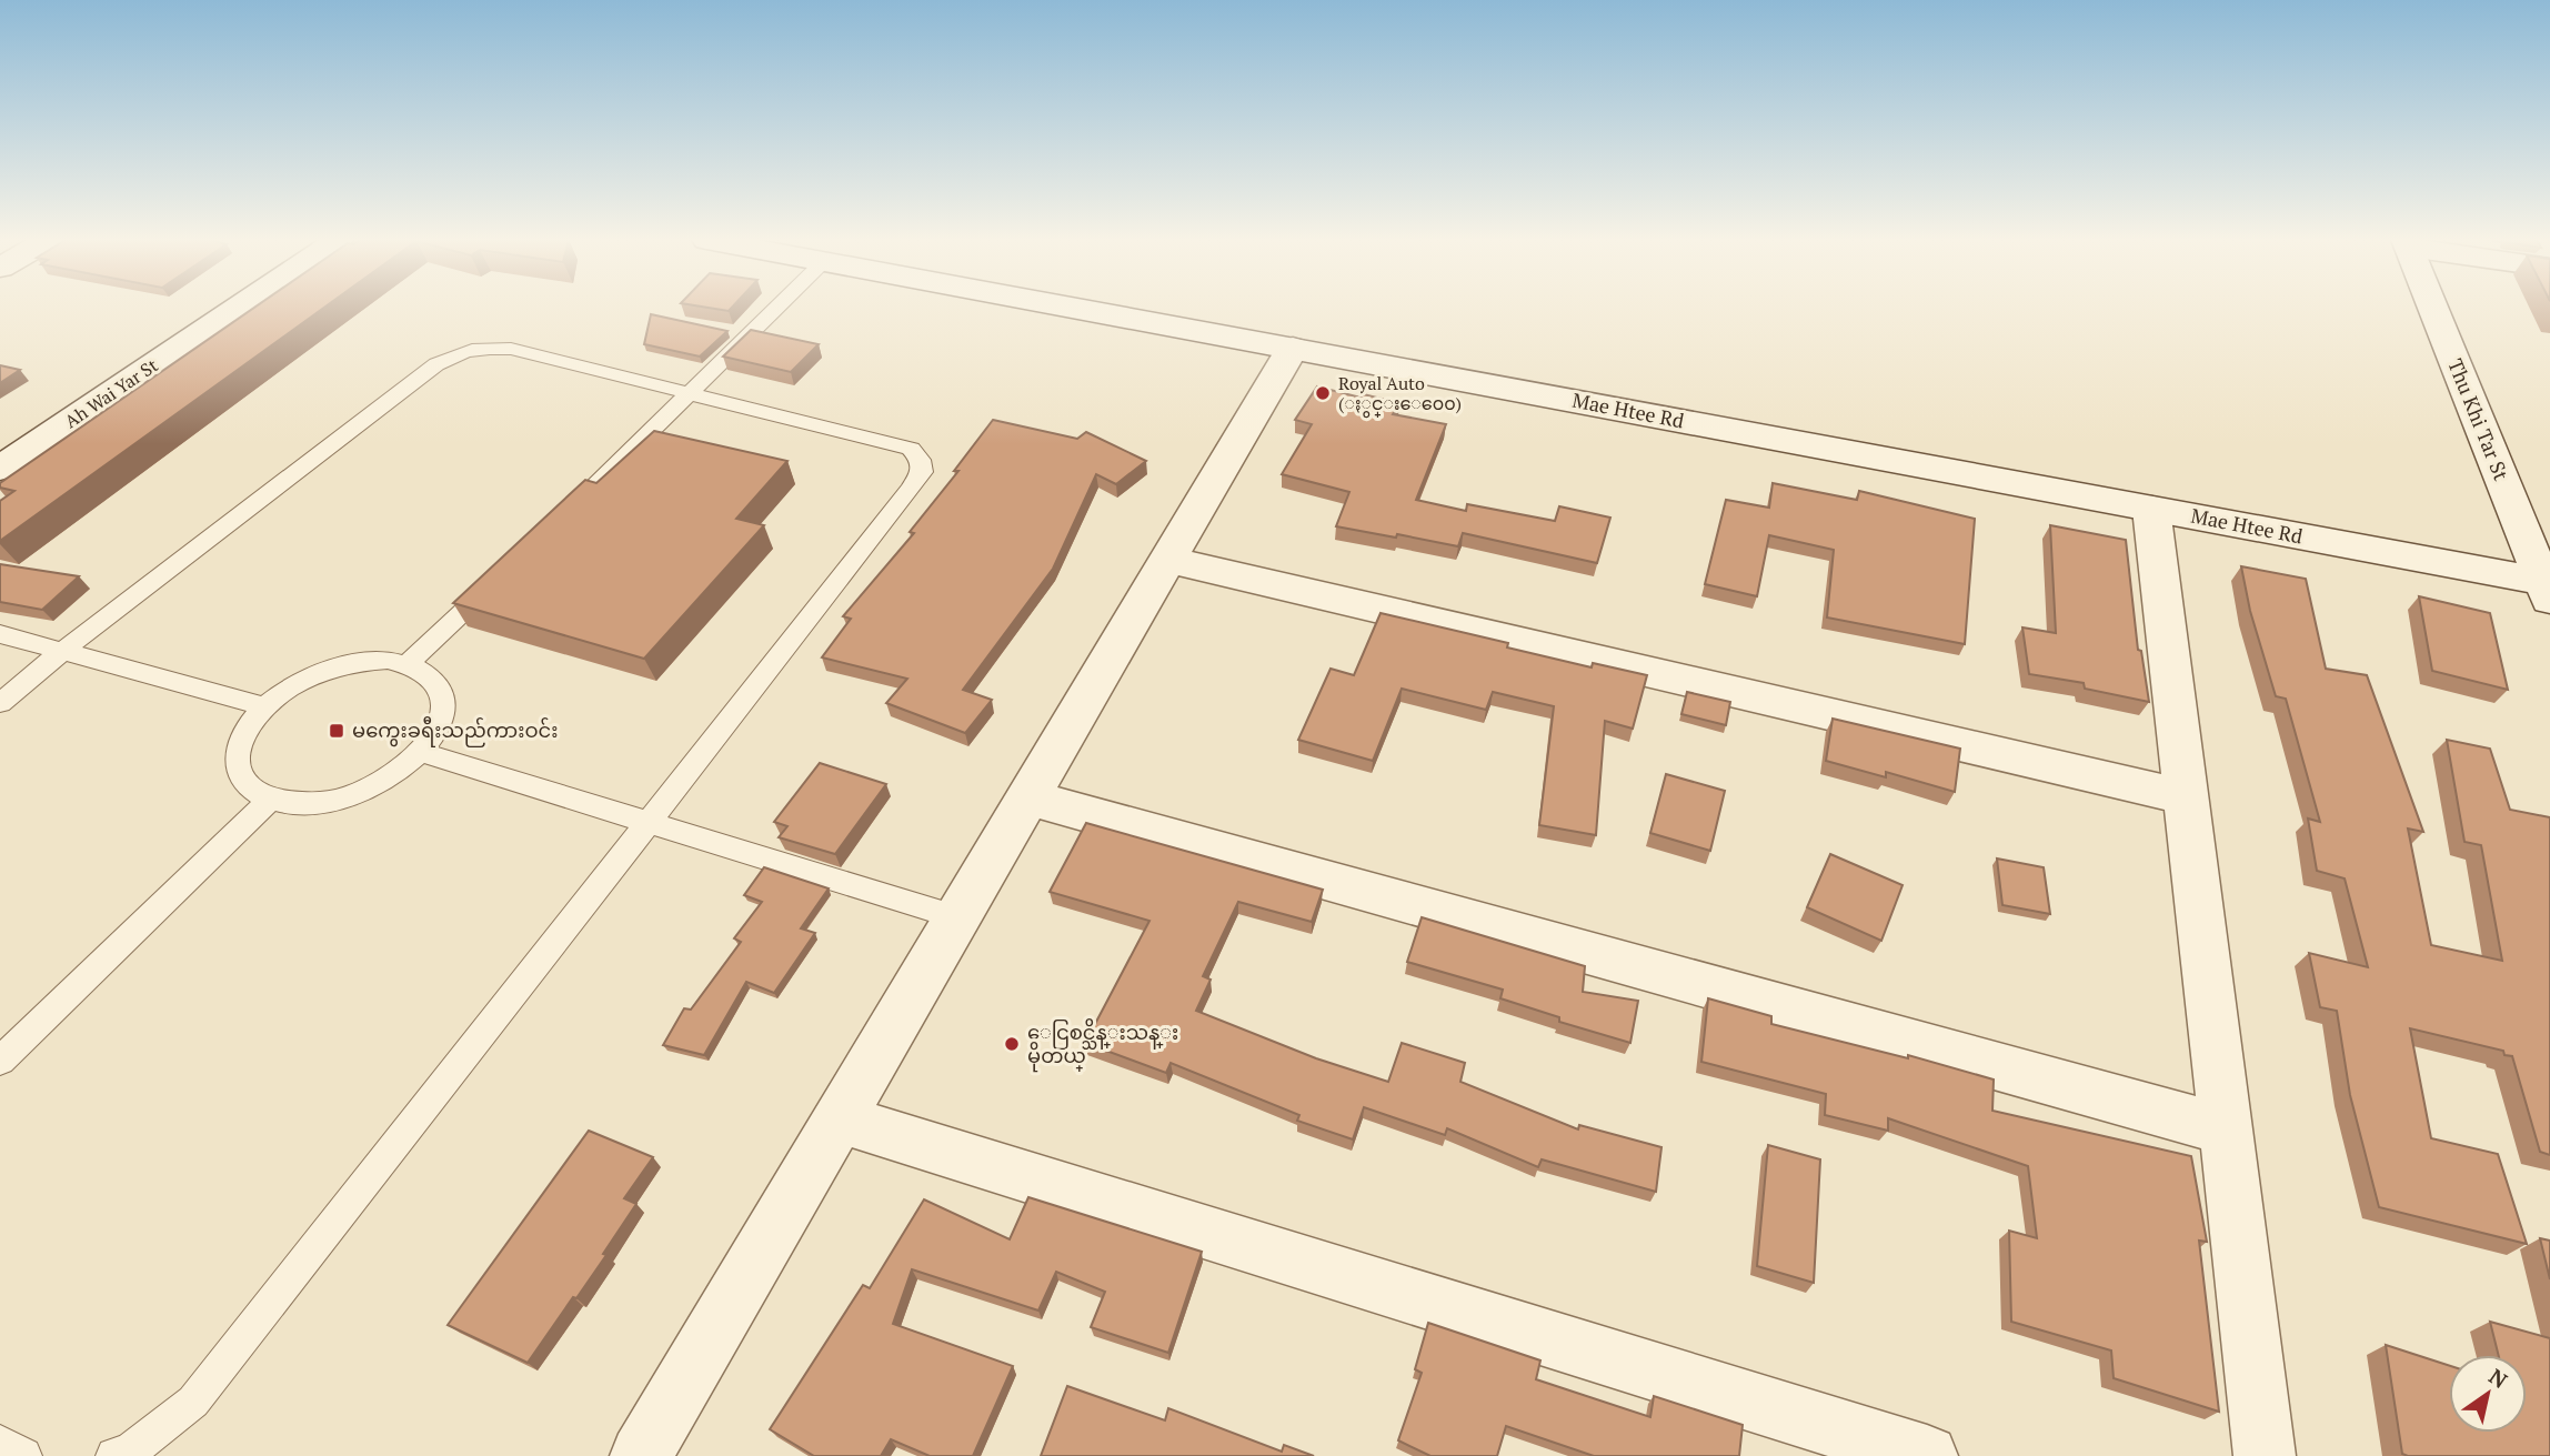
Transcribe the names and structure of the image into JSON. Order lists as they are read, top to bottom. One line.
{"streets":{"street":["Ah Wai Yar St","Mae Htee Rd","Thu Khi Tar St"]},"crossings":[["Mae Htee Rd","Thu Khi Tar St"]],"places":{"other":["Royal Auto (ႏွင္းေ၀ေ၀)","ေငြစင္သိန္းသန္း မိုတယ္"],"transit":["မကွေးခရီးသည်ကားဝင်း"]},"north":"top right"}
